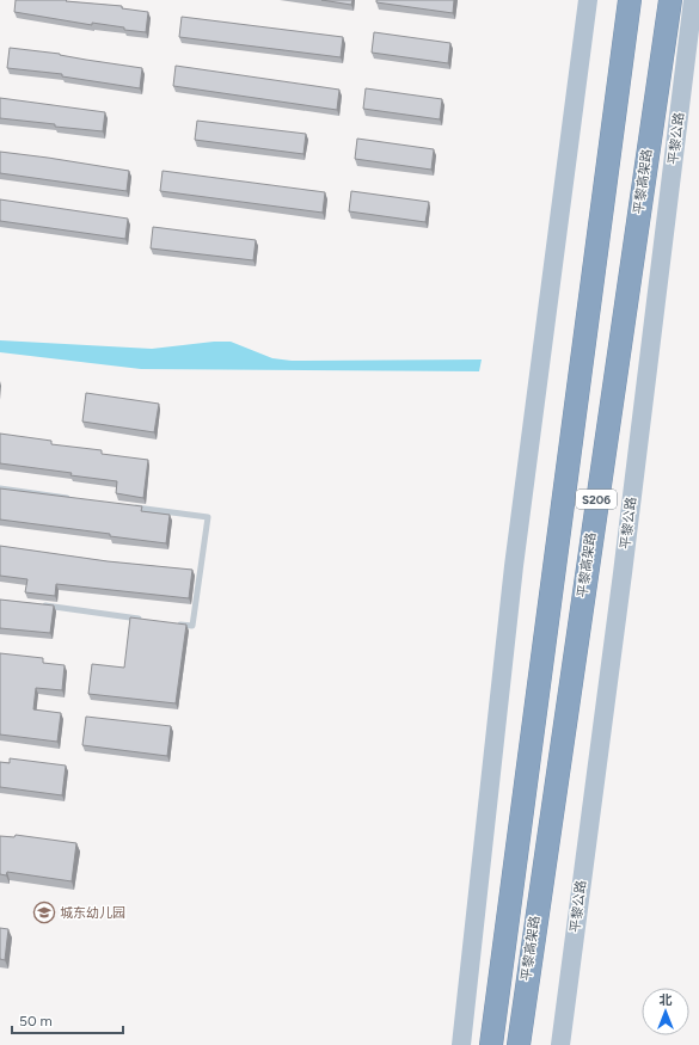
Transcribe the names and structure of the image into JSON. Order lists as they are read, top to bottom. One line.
{"streets":{"highway":["平黎高架路","S206"],"main road":["平黎公路"]},"places":{"school or university":["城东幼儿园"]},"scale_bar":"50 m","north":"top"}
